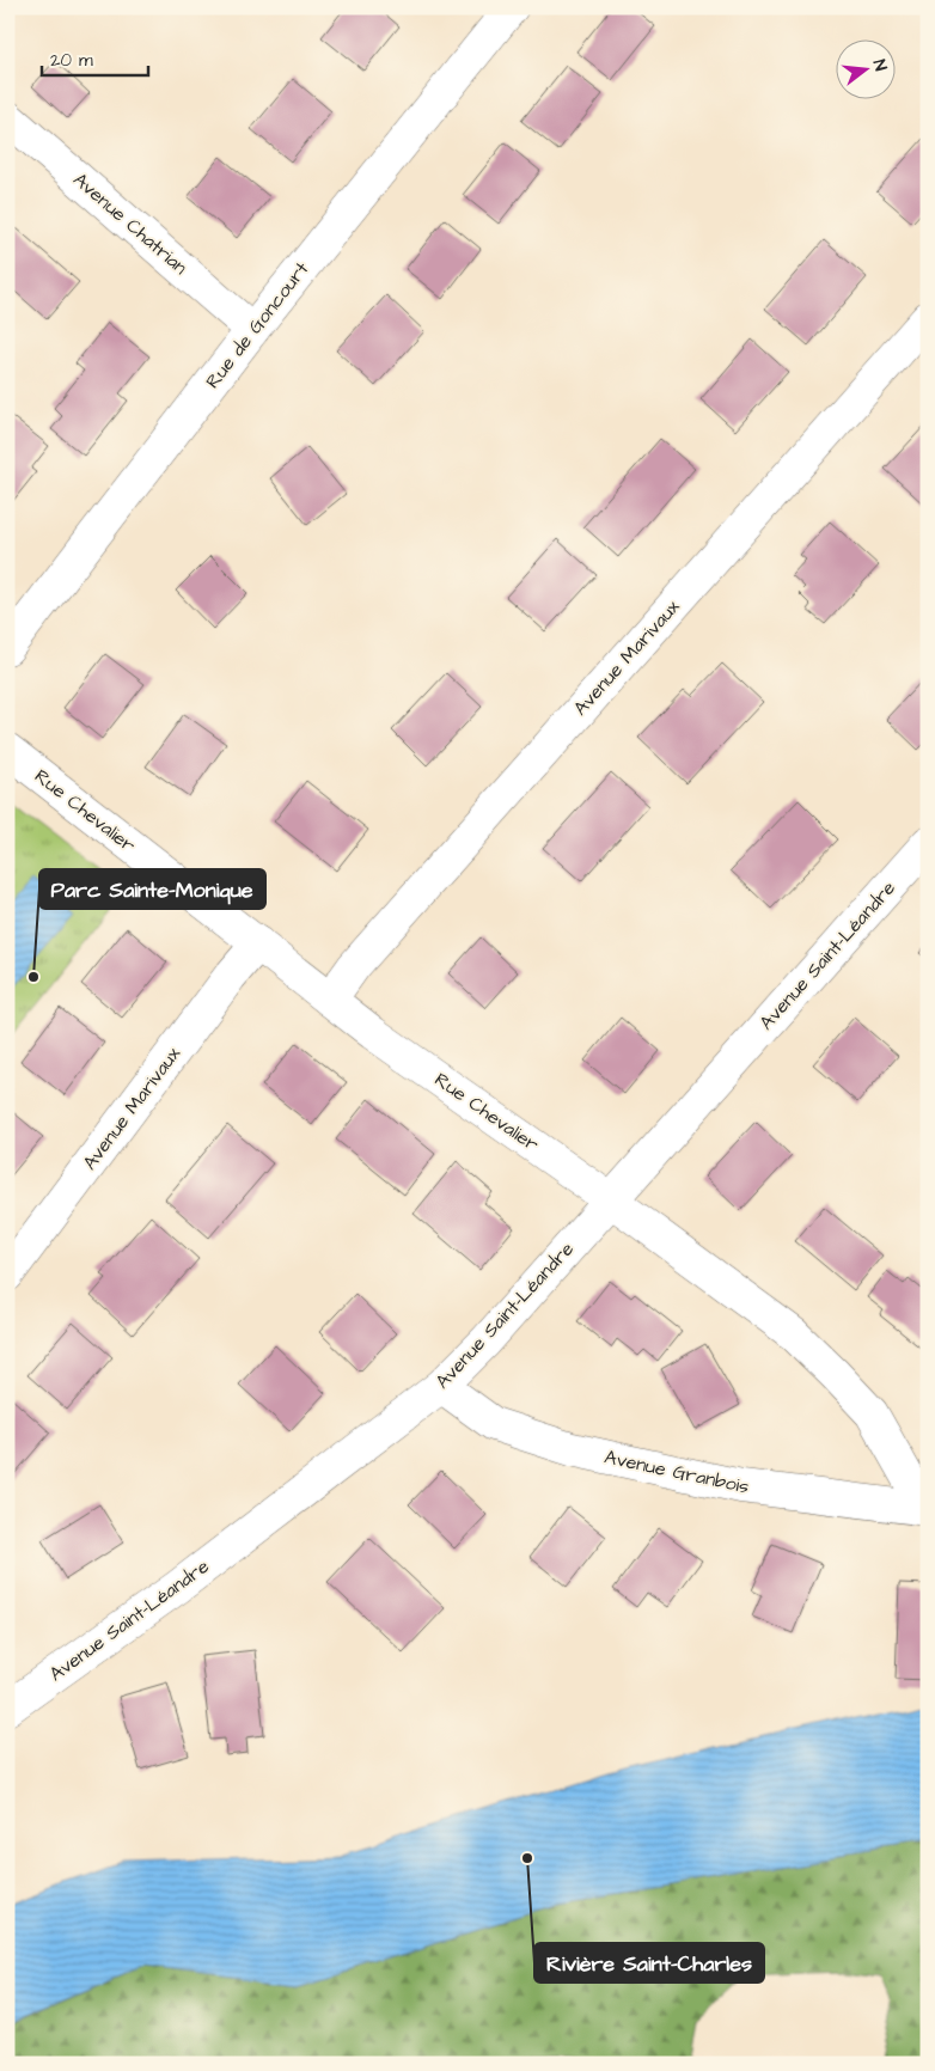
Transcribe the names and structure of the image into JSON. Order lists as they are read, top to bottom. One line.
{"streets":{"street":["Avenue Chatrian","Rue de Goncourt","Avenue Marivaux","Rue Chevalier","Avenue Saint-Léandre","Avenue Granbois"]},"crossings":[["Avenue Chatrian","Rue de Goncourt"],["Avenue Marivaux","Rue Chevalier"],["Rue Chevalier","Avenue Saint-Léandre"],["Rue Chevalier","Avenue Granbois"],["Avenue Saint-Léandre","Avenue Granbois"]],"places":["Parc Sainte-Monique","Rivière Saint-Charles"],"scale_bar":"20 m","north":"right"}
